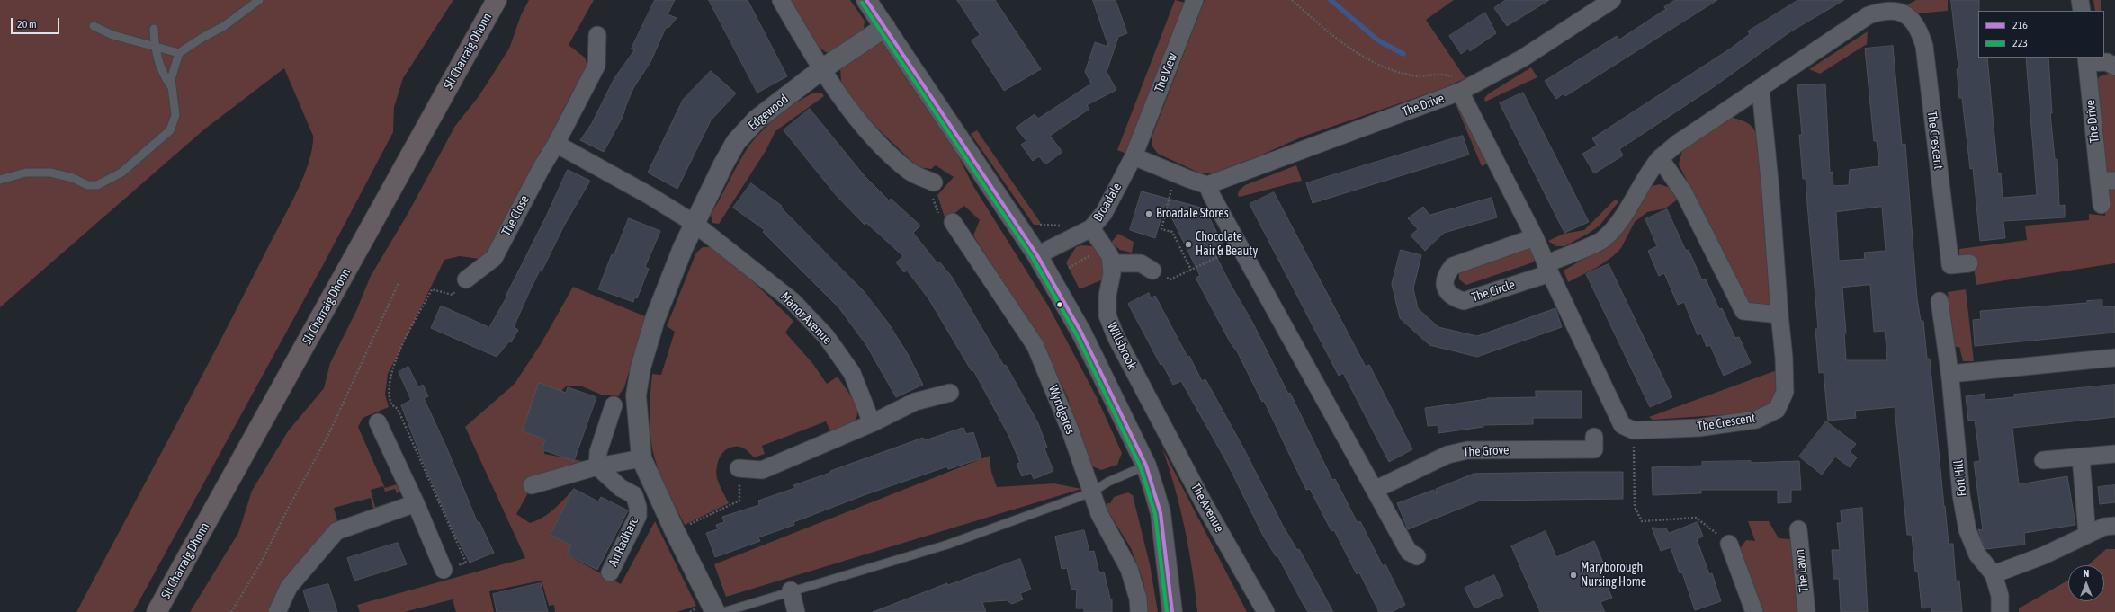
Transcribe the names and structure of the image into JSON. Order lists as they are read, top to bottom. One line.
{"streets":{"highway":["Sli Charraig Dhonn"],"street":["The View","The Drive","Edgewood","The Crescent","Broadale","The Close","The Circle","Manor Avenue","Willsbrook","Wyndgates","The Grove","Fort Hill","The Avenue","An Radharc","The Lawn"]},"crossings":[["The View","Broadale"],["Edgewood","Manor Avenue"],["The Crescent","The Circle"],["Broadale","Willsbrook"],["Willsbrook","The Avenue"]],"places":["Broadale Stores","Chocolate Hair & Beauty","Maryborough Nursing Home"],"lines":["transit line 216","transit line 223"],"legend":["216","223"],"scale_bar":"20 m","north":"top"}
